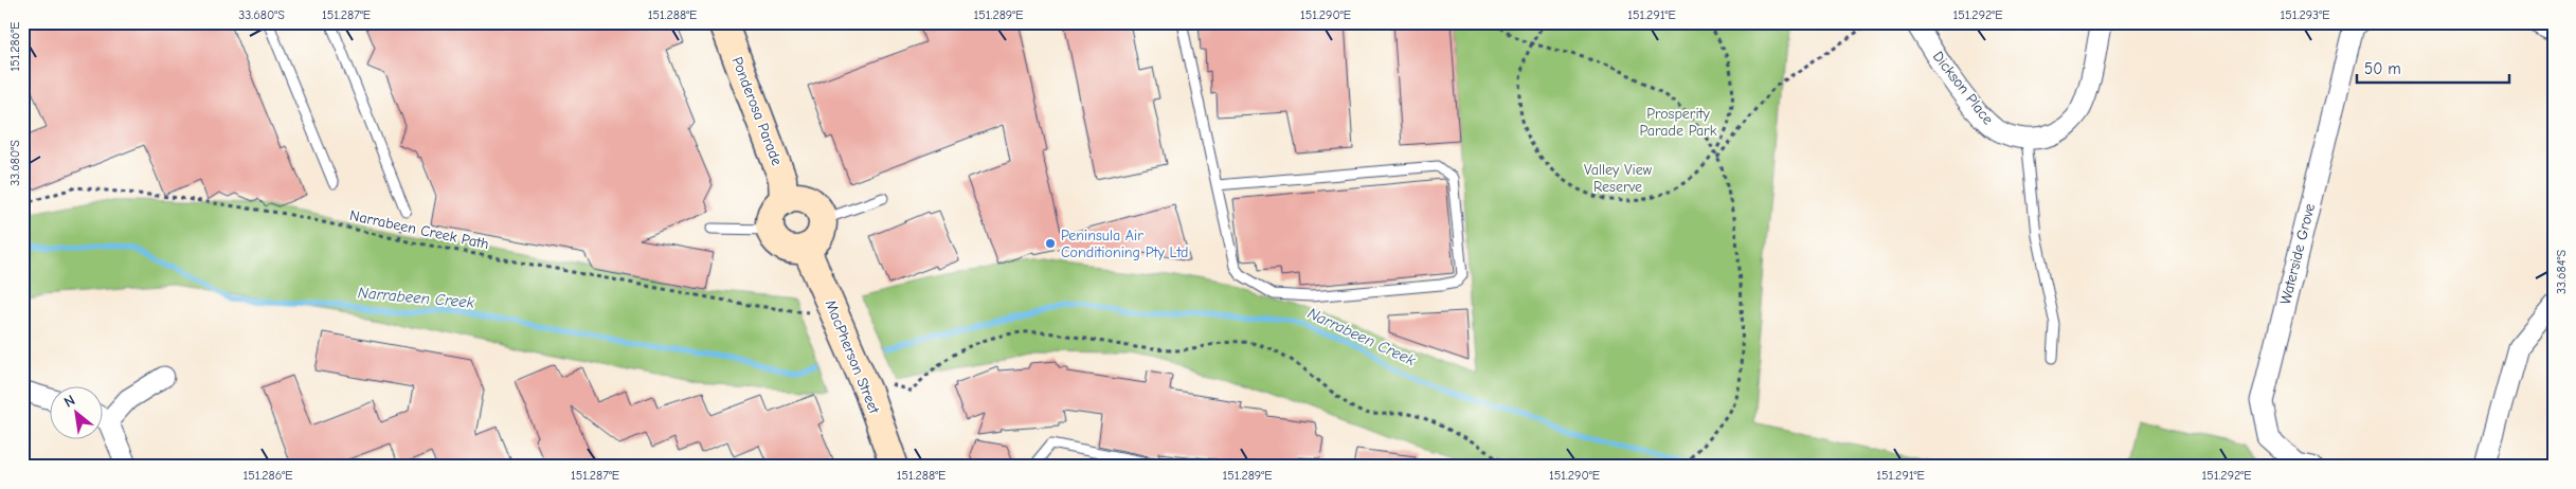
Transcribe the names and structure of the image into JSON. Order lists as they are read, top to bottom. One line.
{"streets":{"street":["Dickson Place","Ponderosa Parade","Waterside Grove","MacPherson Street"],"path":["Narrabeen Creek Path"]},"crossings":[["Ponderosa Parade","MacPherson Street"]],"water":["Narrabeen Creek"],"parks":["Prosperity Parade Park","Valley View Reserve"],"places":["Peninsula Air Conditioning Pty Ltd"],"scale_bar":"50 m","north":"top left","coordinates":["33.680°S","151.287°E","151.288°E","151.289°E","151.290°E","151.291°E","151.292°E","151.293°E","151.286°E","33.684°S"]}
